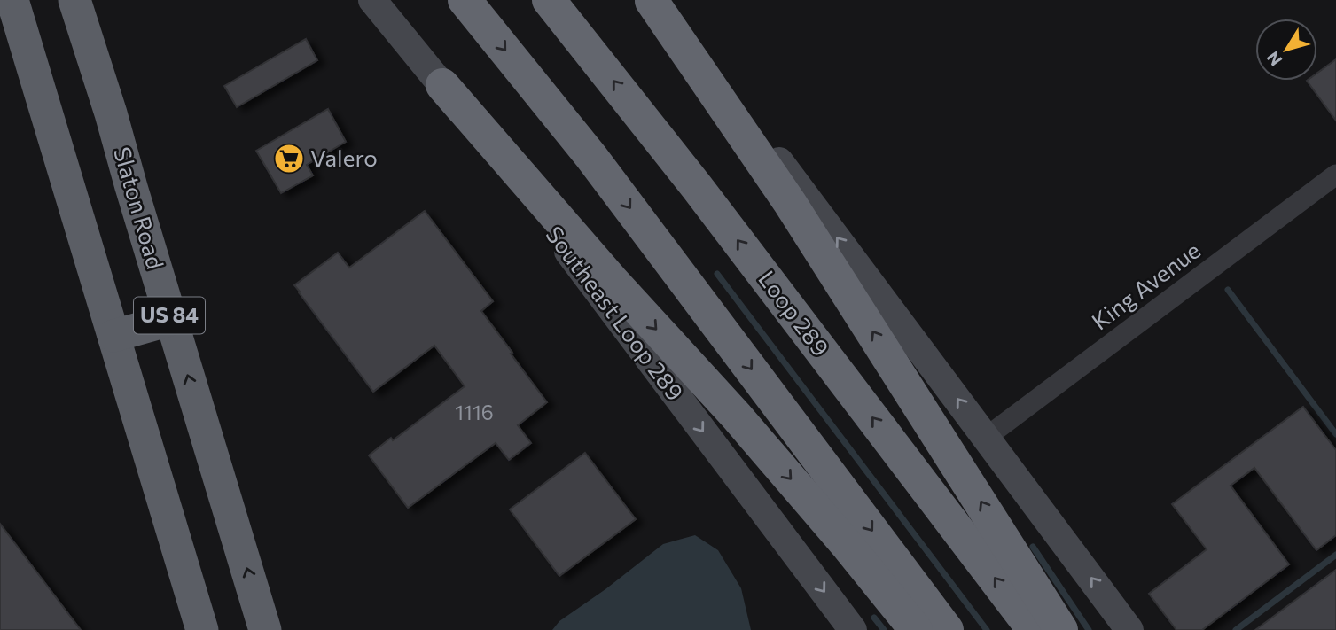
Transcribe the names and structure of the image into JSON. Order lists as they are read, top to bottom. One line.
{"streets":{"highway":["Slaton Road","Loop 289","US 84"],"main road":["Southeast Loop 289"],"street":["King Avenue"]},"places":{"supermarket":["Valero"]},"house_numbers":["1116"],"north":"bottom left"}
